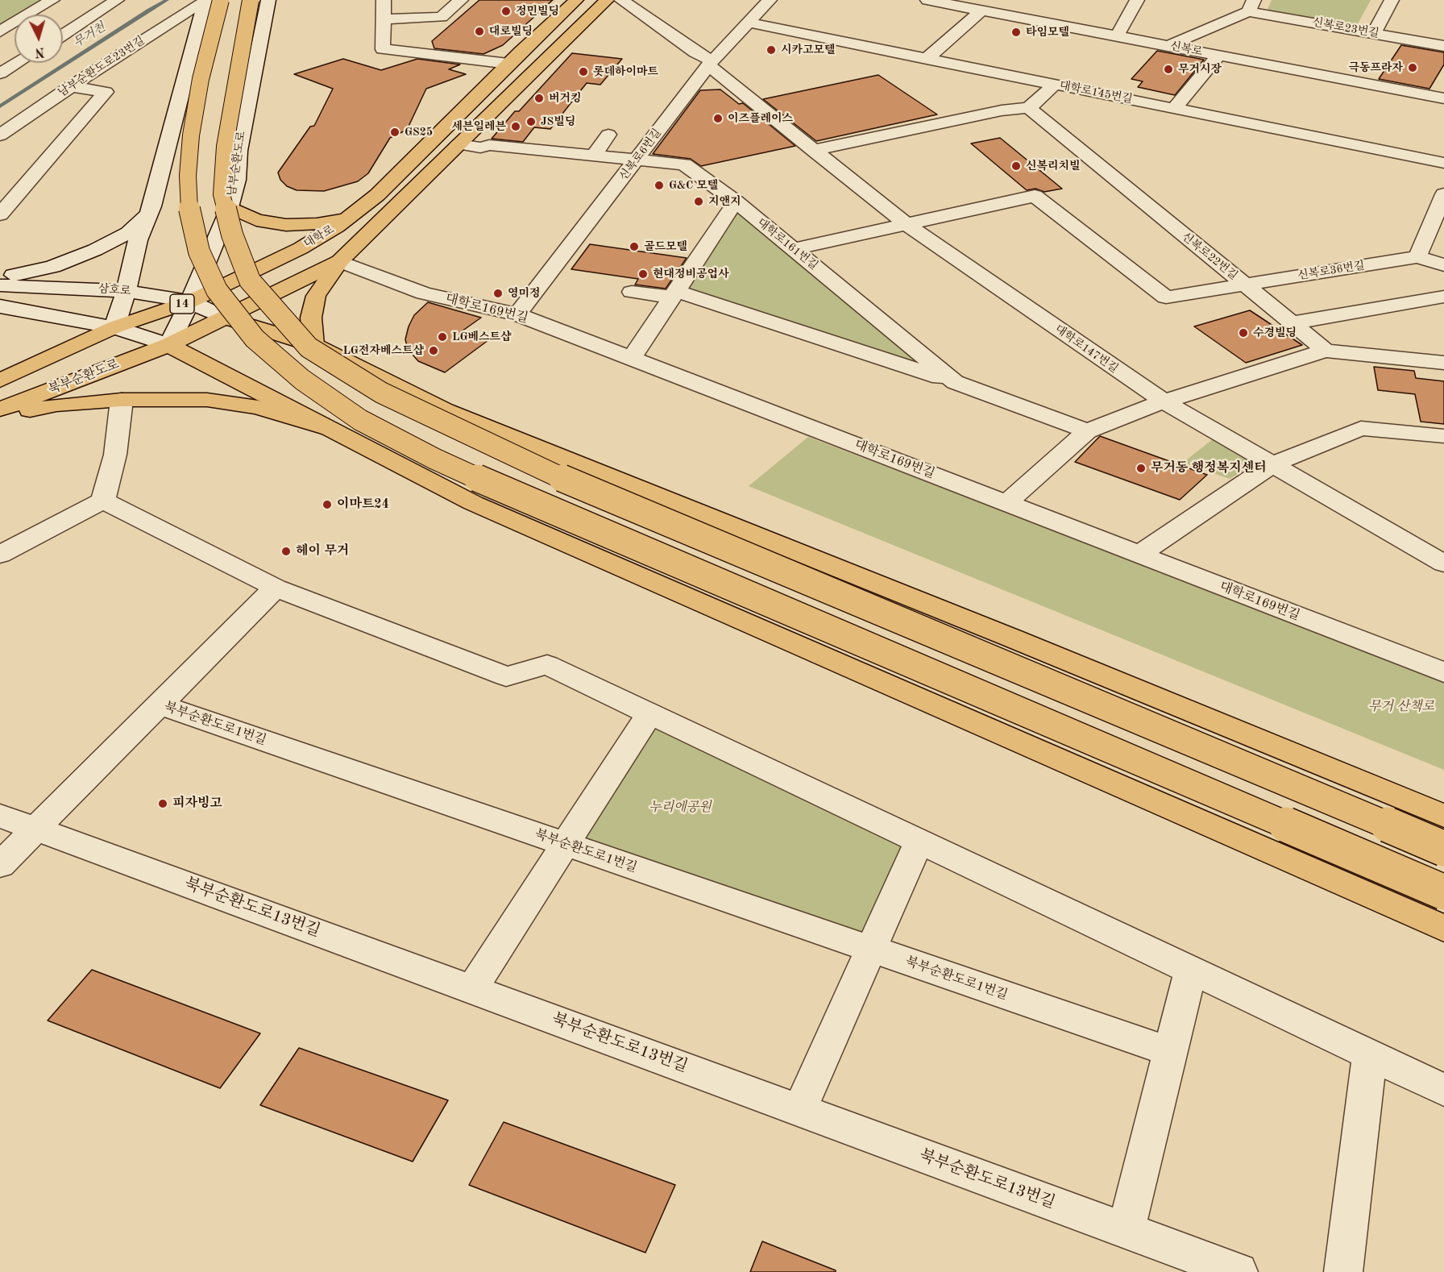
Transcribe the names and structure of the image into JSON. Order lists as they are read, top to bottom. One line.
{"streets":{"main road":["대학로","14","북부순환도로"],"street":["신복로23번길","신복로","남부순환도로23번길","대학로145번길","신복로6번길","남부순환도로","대학로161번길","신복로22번길","신복로36번길","삼호로","대학로169번길","대학로147번길","북부순환도로1번길","북부순환도로13번길"]},"crossings":[["신복로23번길","신복로"],["대학로145번길","신복로6번길"],["신복로6번길","대학로161번길"],["신복로6번길","대학로169번길"],["신복로6번길","대학로147번길"],["남부순환도로","대학로"],["남부순환도로","삼호로"],["남부순환도로","14"],["남부순환도로","북부순환도로"],["대학로","삼호로"],["대학로161번길","14"],["신복로22번길","신복로36번길"],["삼호로","14"],["14","대학로169번길"],["14","북부순환도로"]],"water":["무거천"],"parks":["무거 산책로","누리에공원"],"places":["정민빌딩","대로빌딩","타임모텔","시카고모텔","극동프라자","무거시장","롯데하이마트","버거킹","이즈플레이스","JS빌딩","세븐일레븐","GS25","신복리치빌","G&C 모텔","지앤지","골드모텔","현대정비공업사","영미정","수경빌딩","LG베스트샵","LG전자베스트샵","무거동 행정복지센터","이마트24","헤이 무거","피자빙고"],"north":"bottom"}
